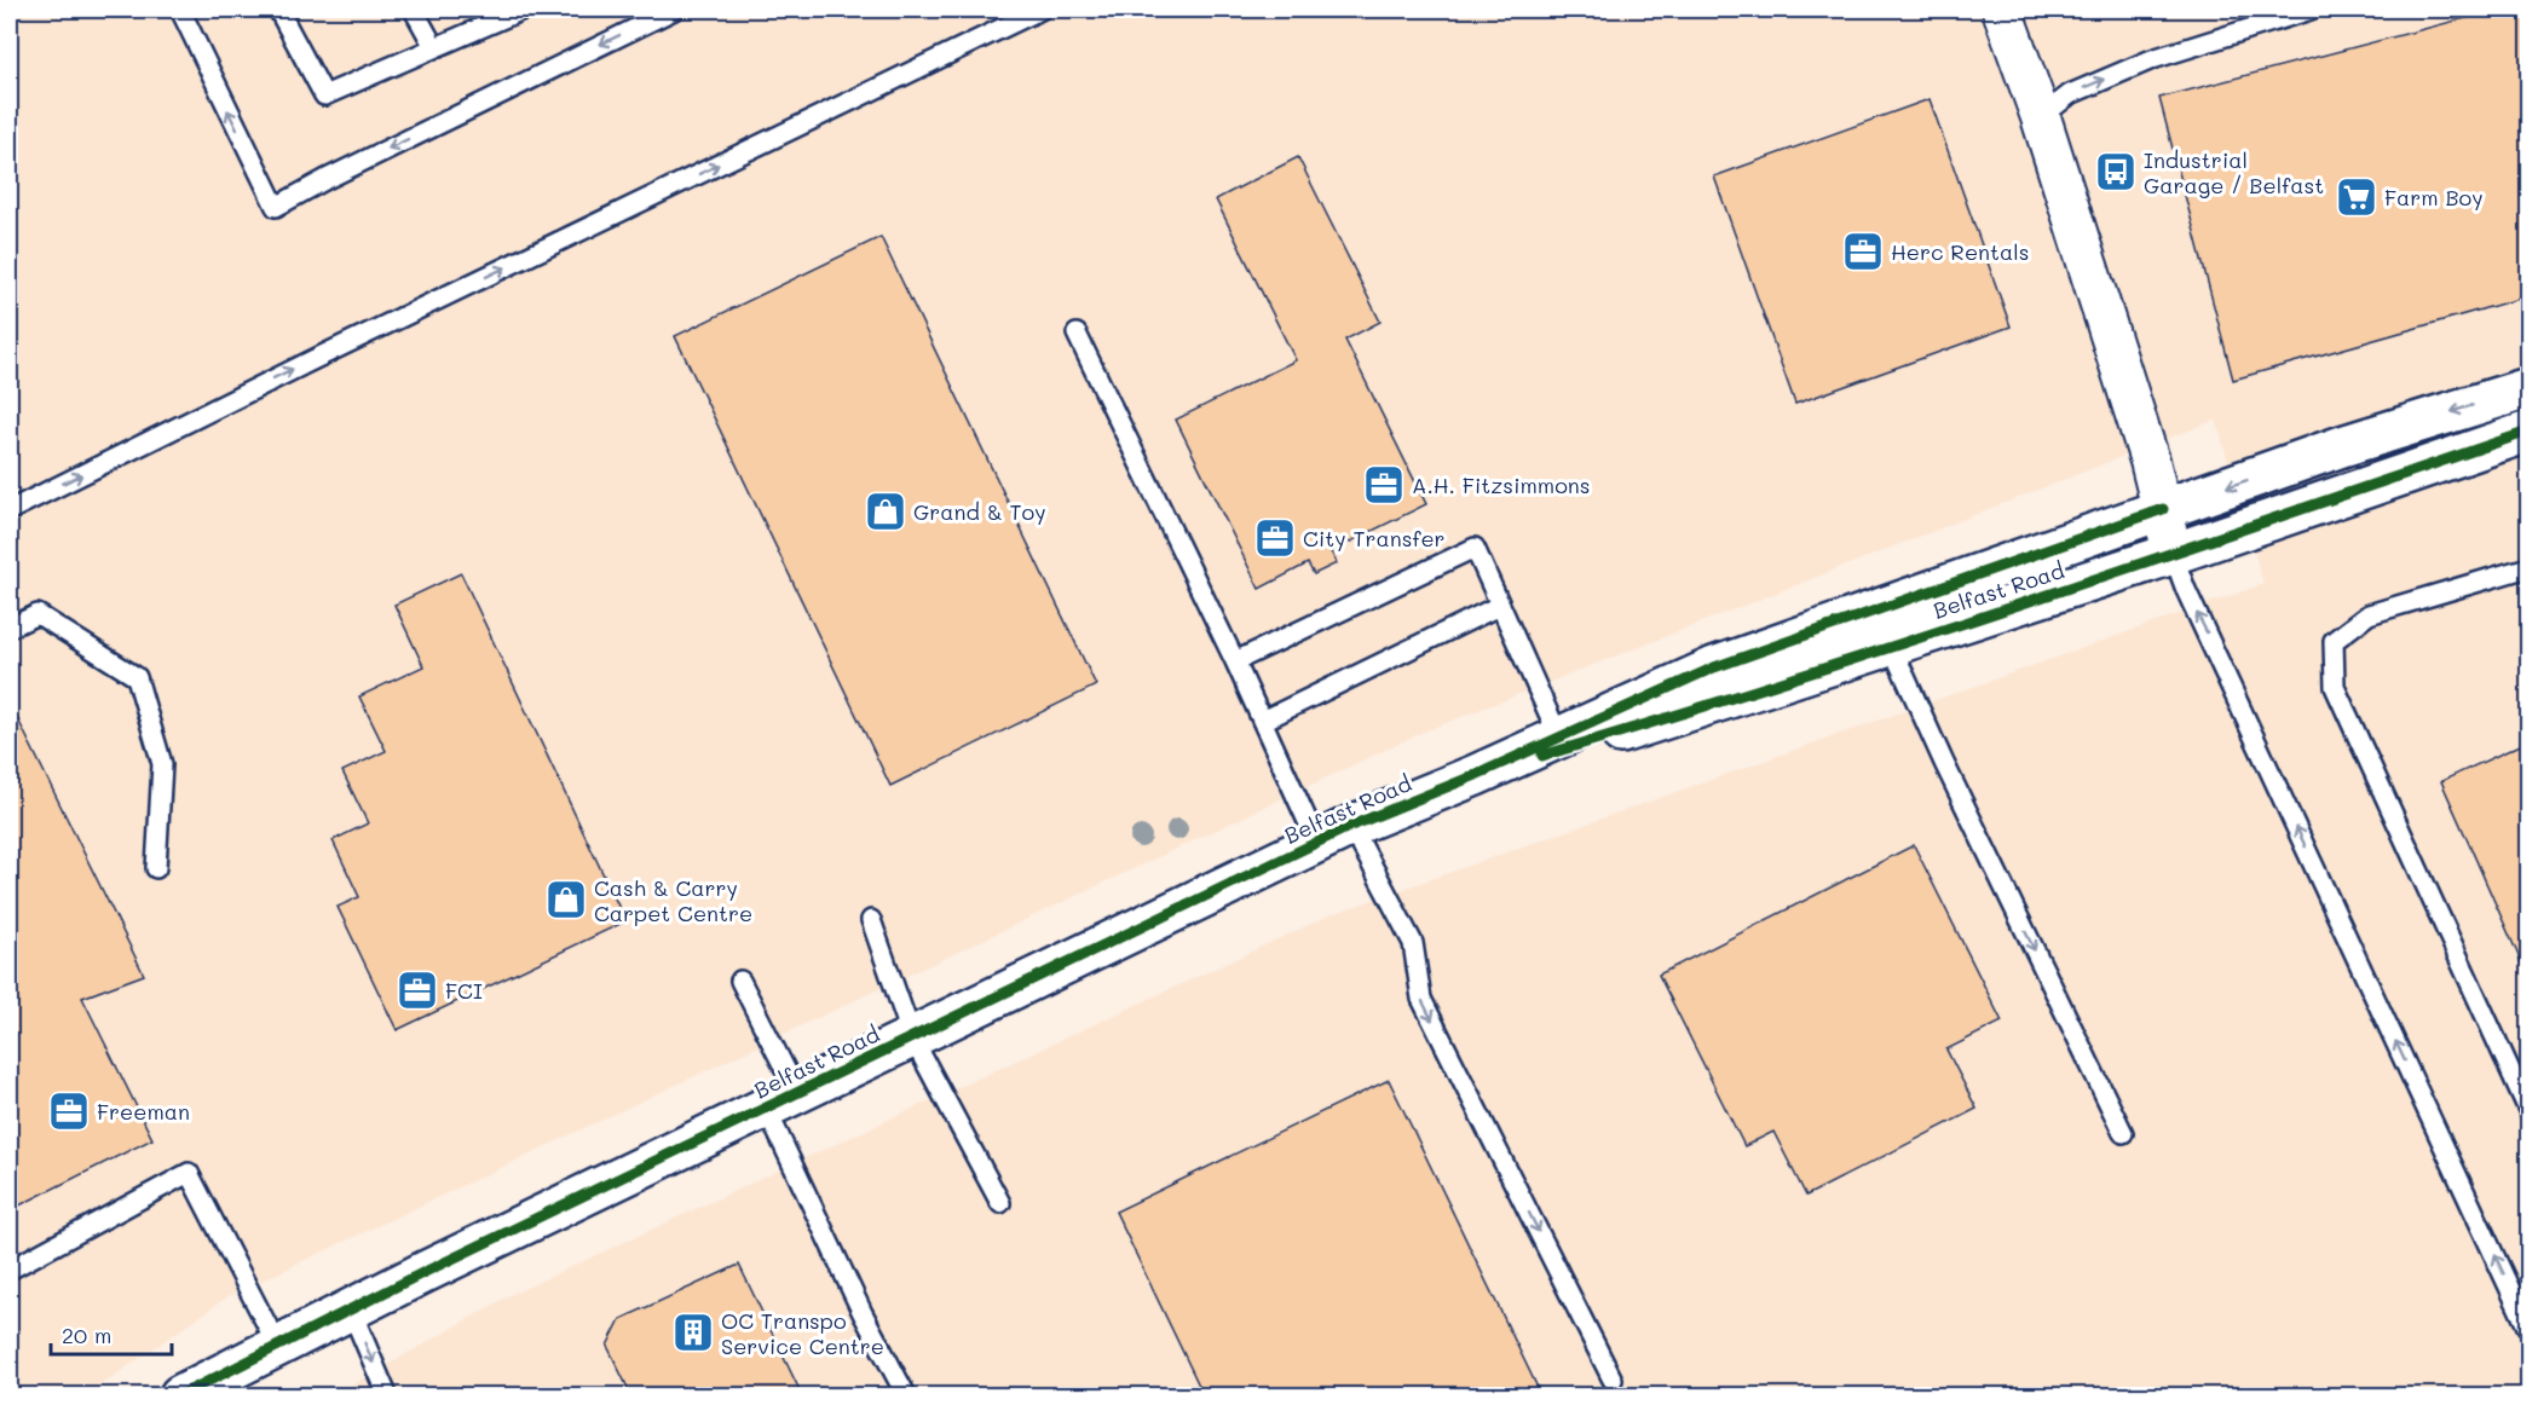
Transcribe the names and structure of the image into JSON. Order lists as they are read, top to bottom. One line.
{"streets":{"street":["Belfast Road"]},"places":{"bus stop":["Industrial Garage / Belfast"],"supermarket":["Farm Boy"],"office":["Herc Rentals","A.H. Fitzsimmons","City Transfer","FCI","Freeman"],"shop":["Grand & Toy","Cash & Carry Carpet Centre"],"building":["OC Transpo Service Centre"]},"scale_bar":"20 m"}
